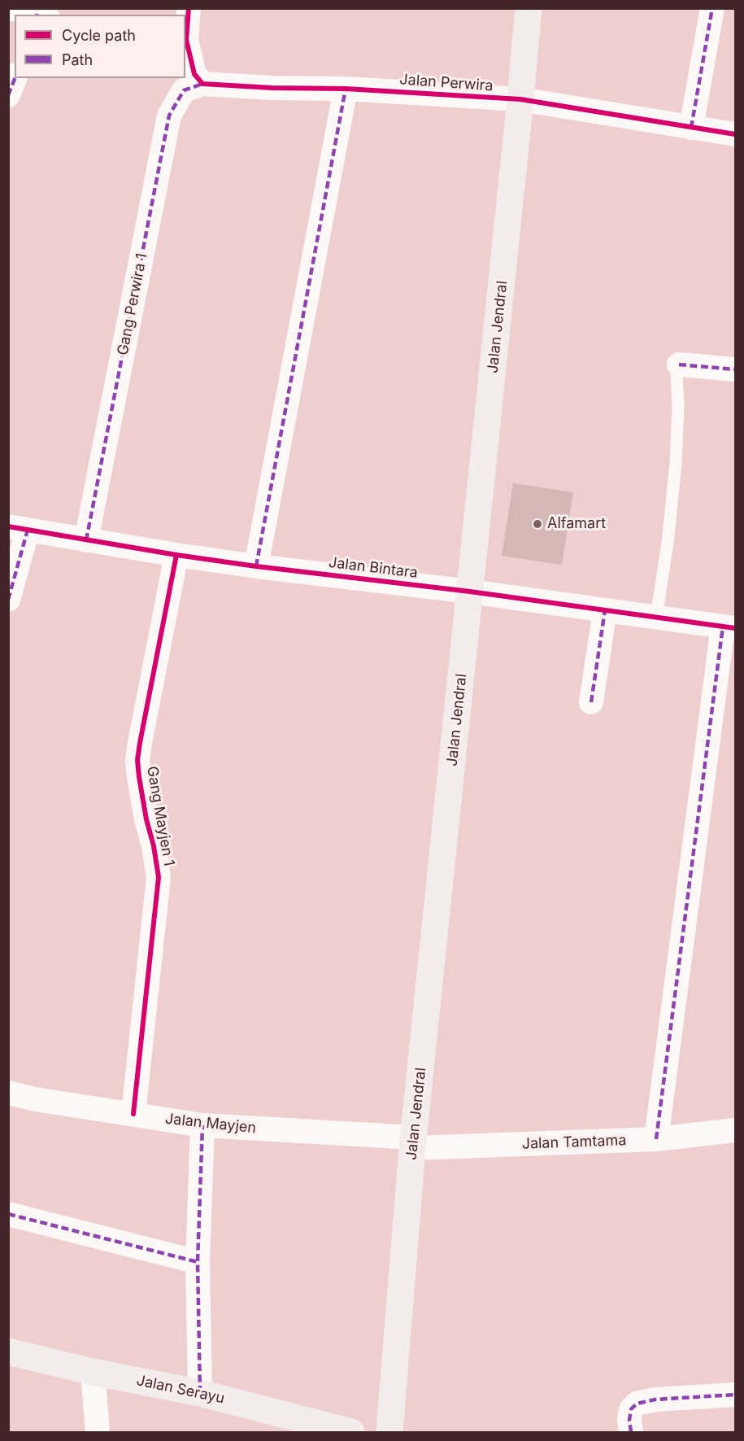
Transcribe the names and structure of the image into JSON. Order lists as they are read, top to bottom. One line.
{"streets":{"main road":["Jalan Jendral","Jalan Serayu"],"street":["Jalan Perwira","Gang Perwira 1","Jalan Bintara","Gang Mayjen 1","Jalan Mayjen","Jalan Tamtama"]},"crossings":[["Jalan Perwira","Gang Perwira 1"],["Jalan Perwira","Jalan Jendral"],["Gang Perwira 1","Jalan Bintara"],["Jalan Jendral","Jalan Bintara"],["Jalan Jendral","Jalan Mayjen"],["Jalan Jendral","Jalan Tamtama"],["Jalan Bintara","Gang Mayjen 1"],["Gang Mayjen 1","Jalan Mayjen"],["Jalan Mayjen","Jalan Tamtama"]],"places":["Alfamart"],"legend":["Cycle path","Path"]}
